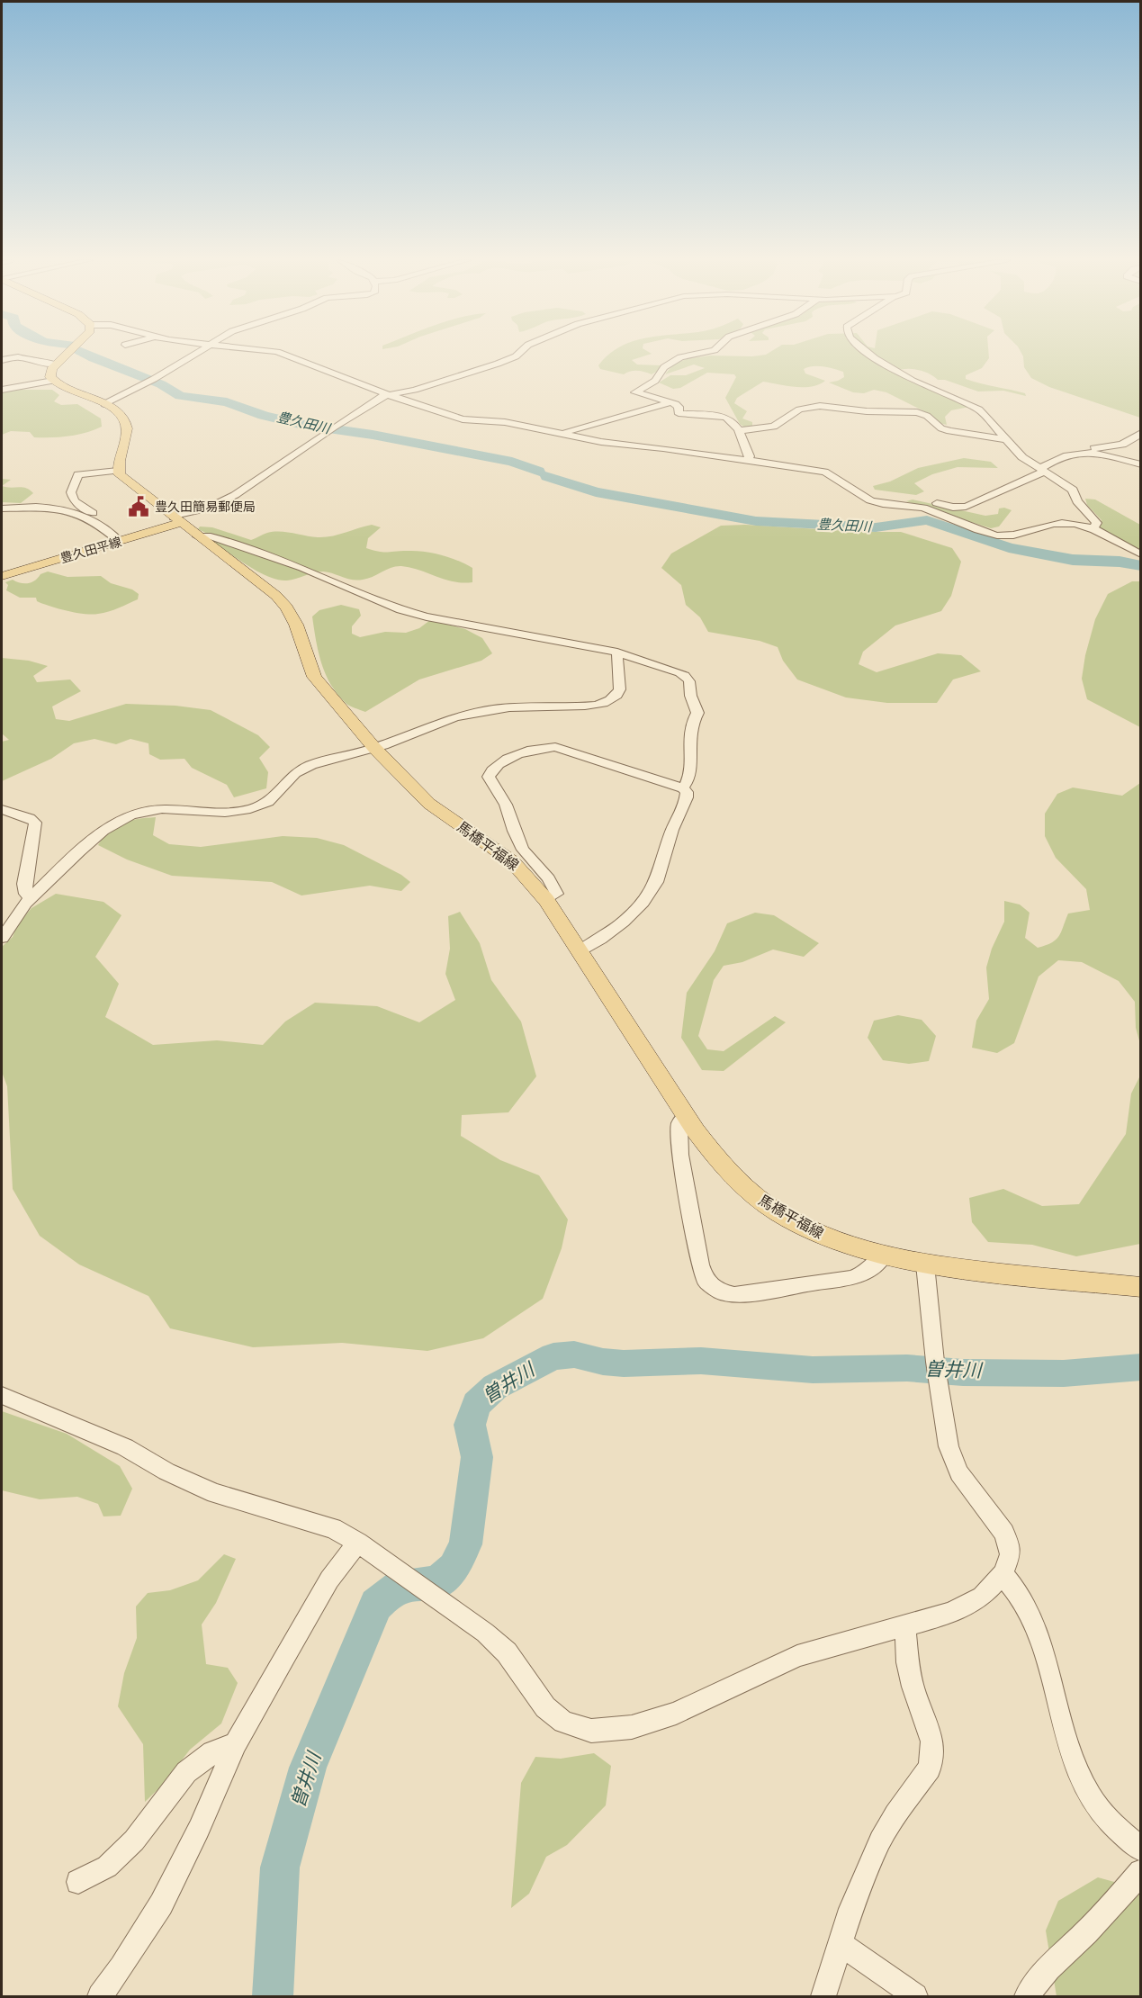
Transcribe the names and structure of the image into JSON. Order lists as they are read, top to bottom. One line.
{"streets":{"main road":["豊久田平線","馬橋平福線"]},"crossings":[["豊久田平線","馬橋平福線"]],"water":["豊久田川","曽井川"],"places":{"public building":["豊久田簡易郵便局"]}}
